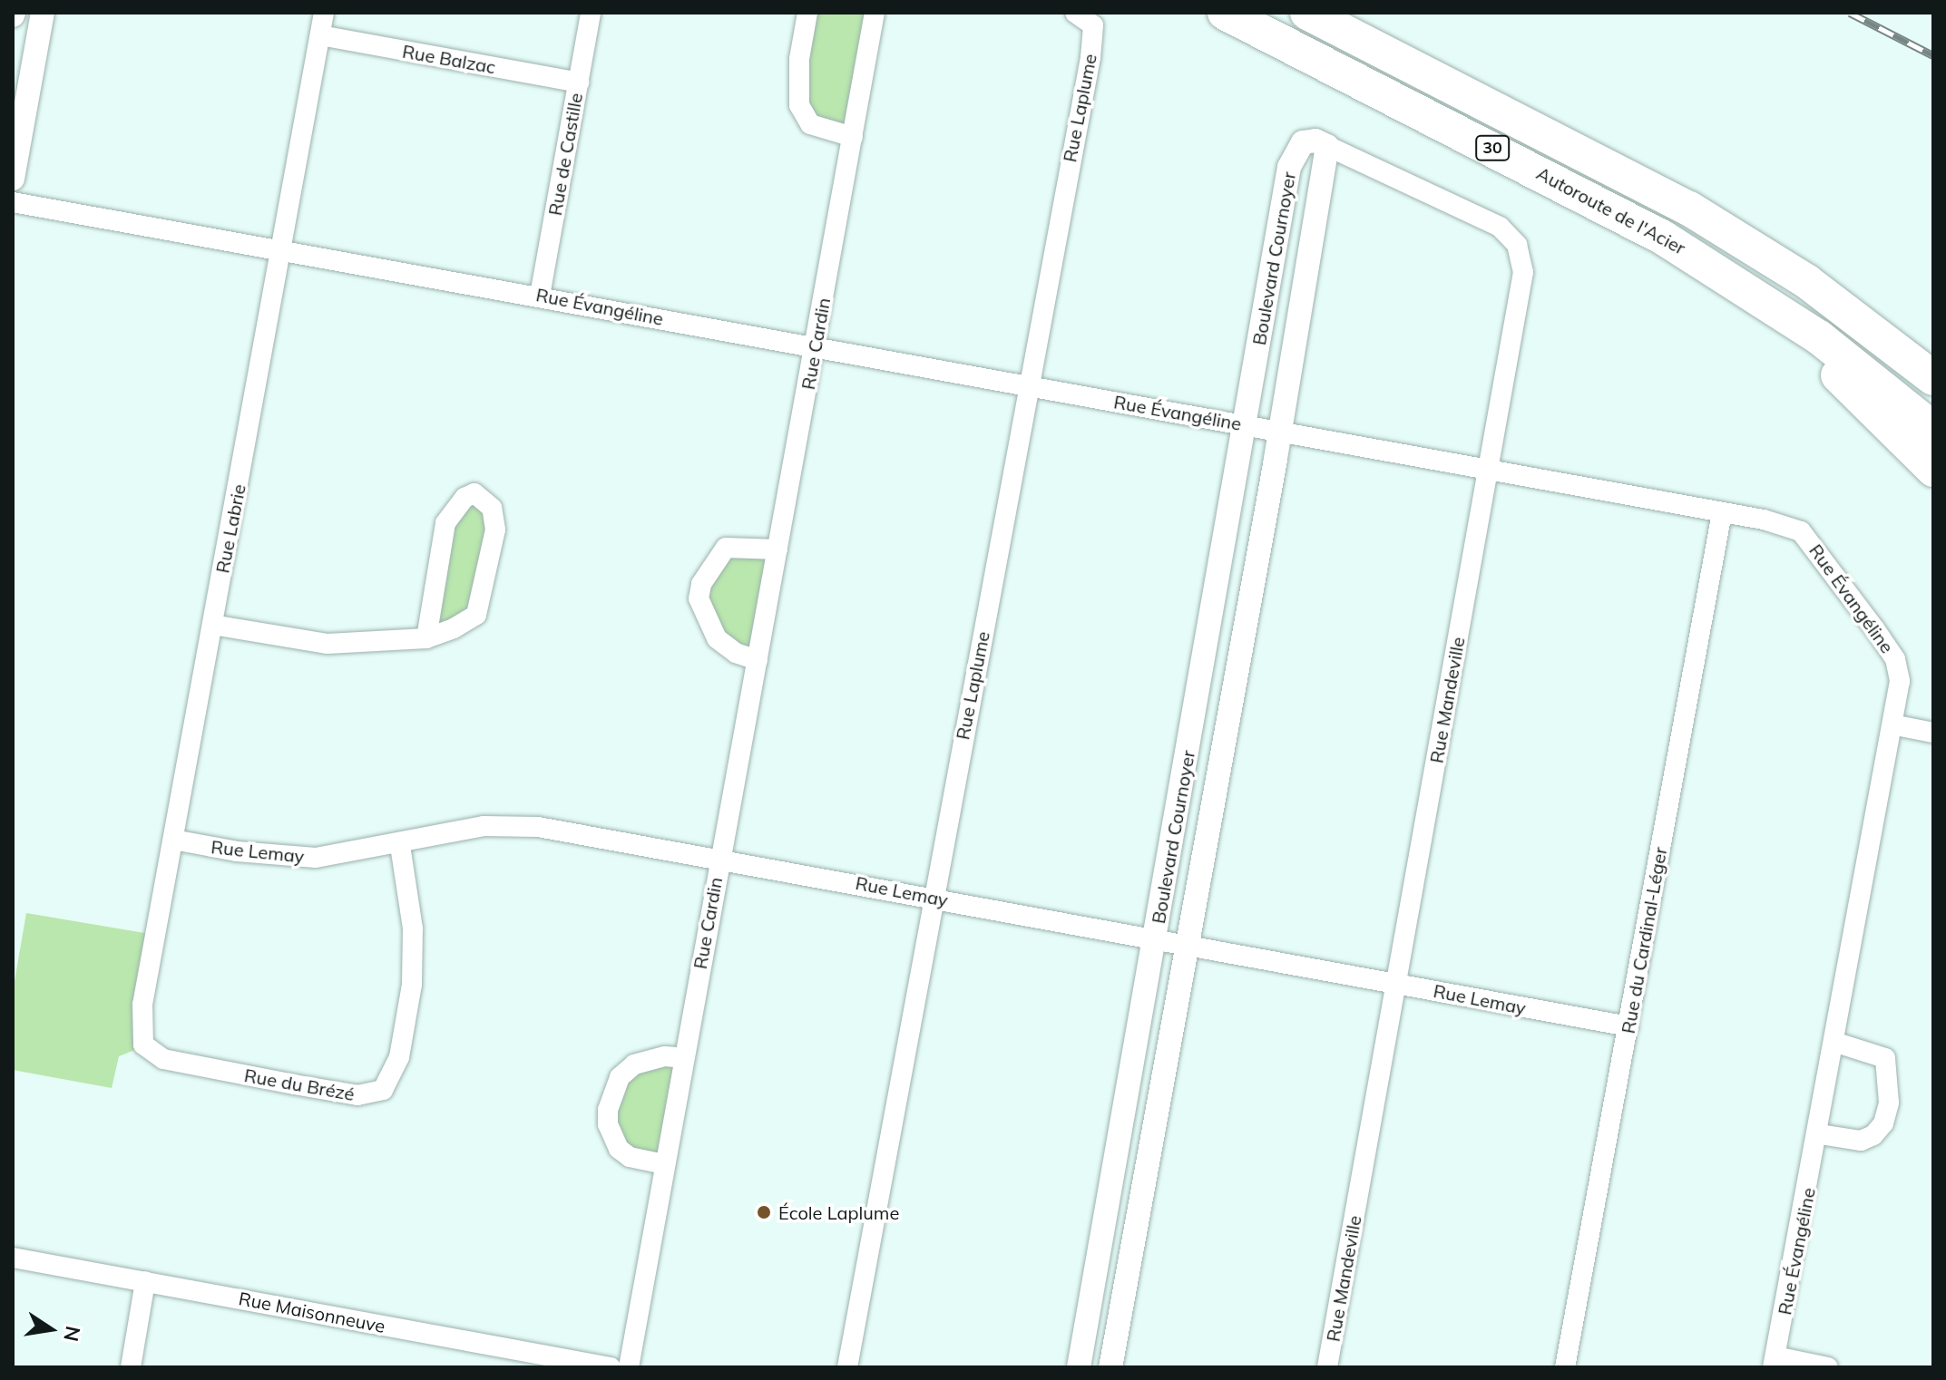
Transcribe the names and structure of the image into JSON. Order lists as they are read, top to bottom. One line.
{"streets":{"highway":["30","Autoroute de l'Acier"],"street":["Rue Balzac","Rue Laplume","Rue de Castille","Boulevard Cournoyer","Rue Évangéline","Rue Cardin","Rue Labrie","Rue Mandeville","Rue Lemay","Rue du Cardinal-Léger","Rue du Brézé","Rue Maisonneuve"]},"crossings":[["Rue Balzac","Rue de Castille"],["Rue Balzac","Rue Labrie"],["Rue Laplume","Rue Évangéline"],["Rue Laplume","Rue Lemay"],["Rue de Castille","Rue Évangéline"],["Boulevard Cournoyer","Rue Évangéline"],["Boulevard Cournoyer","Rue Mandeville"],["Boulevard Cournoyer","Rue Lemay"],["Rue Évangéline","Rue Cardin"],["Rue Évangéline","Rue Labrie"],["Rue Évangéline","Rue Mandeville"],["Rue Évangéline","Rue du Cardinal-Léger"],["Rue Cardin","Rue Lemay"],["Rue Labrie","Rue Lemay"],["Rue Labrie","Rue du Brézé"],["Rue Mandeville","Rue Lemay"],["Rue Lemay","Rue du Cardinal-Léger"],["Rue Lemay","Rue du Brézé"]],"places":["École Laplume"],"north":"right"}
